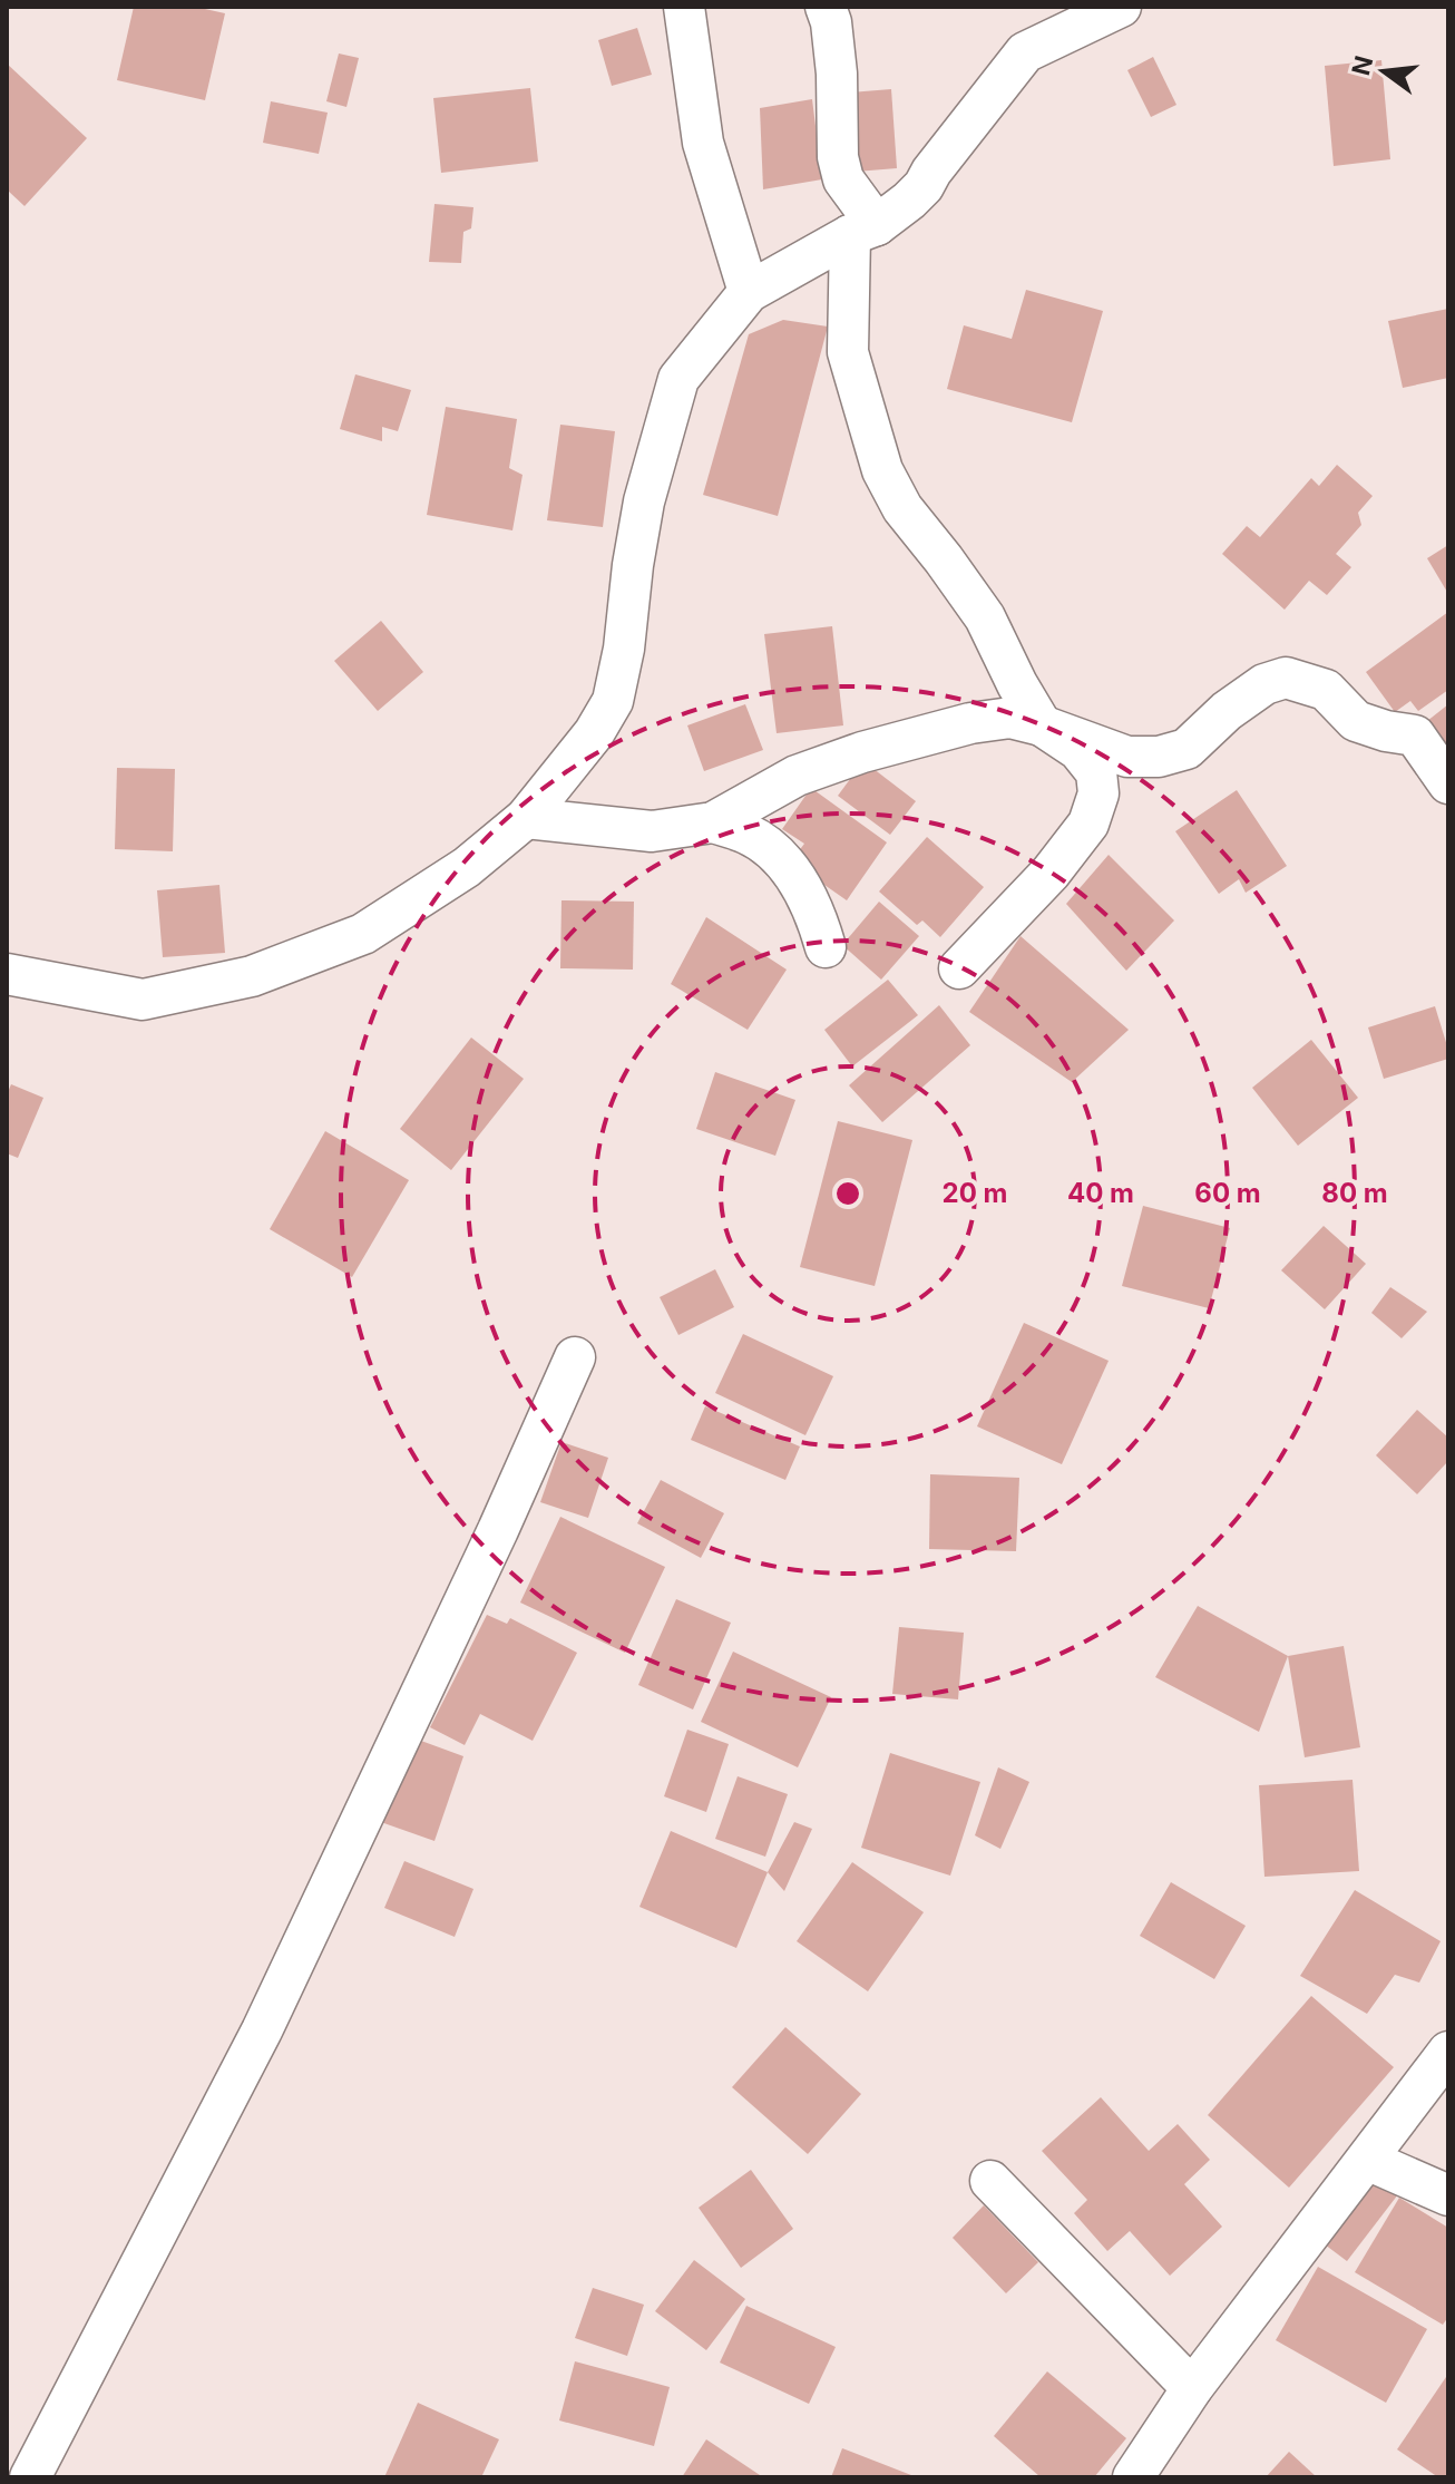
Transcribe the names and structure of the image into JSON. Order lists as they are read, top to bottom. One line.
{"north":"left","rings":["20 m","40 m","60 m","80 m"]}
